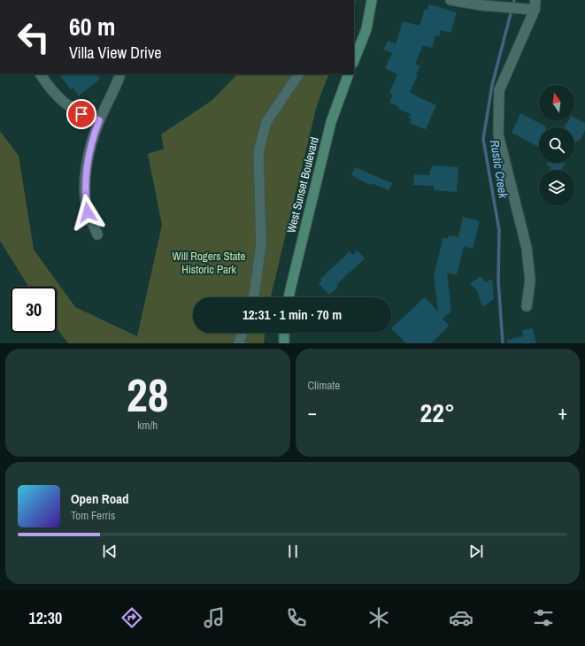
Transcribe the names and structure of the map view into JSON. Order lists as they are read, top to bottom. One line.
{"streets":{"main road":["West Sunset Boulevard"]},"water":["Rustic Creek"],"parks":["Will Rogers State Historic Park"],"north":"top","page":{"turn":["60 m","Villa View Drive"],"limit":"30","trip":"12:31 · 1 min · 70 m","tile":[["28","km/h"],"Climate"],"heat":["−","22°","+"],"song":["Open Road","Tom Ferris"],"tabs":"12:30"}}
